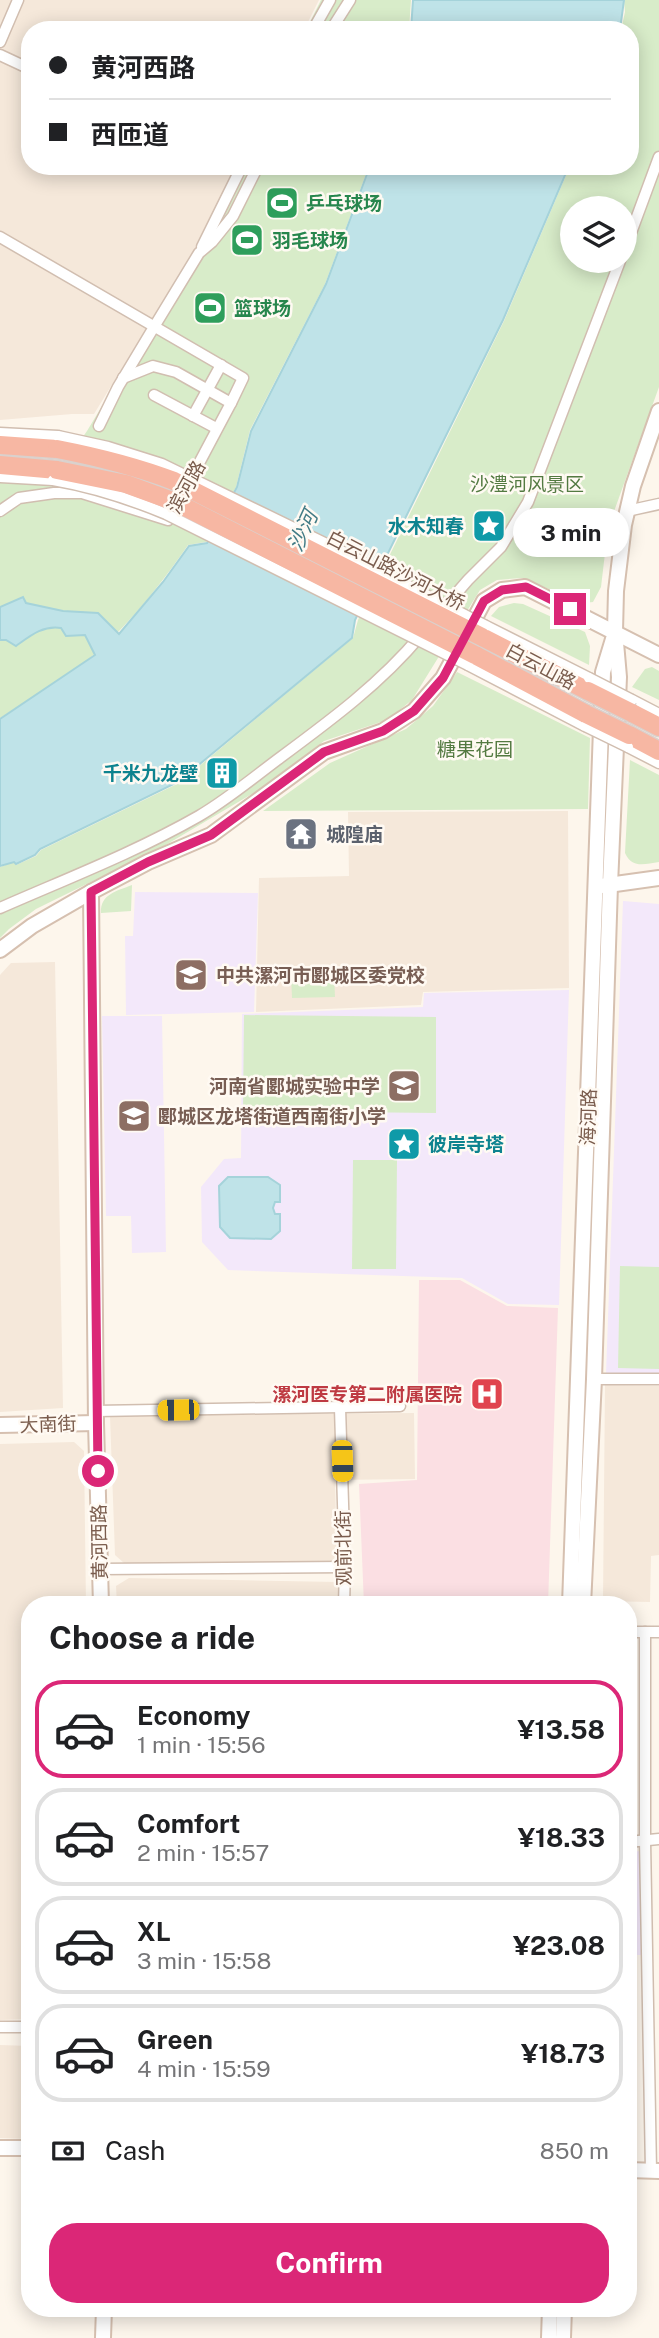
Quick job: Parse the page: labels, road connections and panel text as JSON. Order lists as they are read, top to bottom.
{
  "streets": {
    "highway": ["白云山路沙河大桥", "白云山路"],
    "street": [
      "滨河路",
      "海河路",
      "大南街",
      "黄河西路",
      "观前北街"
    ]
  },
  "crossings": [
    ["白云山路沙河大桥", "白云山路"],
    ["大南街", "黄河西路"]
  ],
  "water": ["沙河"],
  "parks": ["沙澧河风景区", "糖果花园"],
  "places": {
    "sports": ["乒乓球场", "羽毛球场", "篮球场"],
    "place": ["水木知春", "彼岸寺塔"],
    "building": ["千米九龙壁"],
    "temple": ["城隍庙"],
    "school or university": ["中共漯河市郾城区委党校", "河南省郾城实验中学", "郾城区龙塔街道西南街小学"],
    "hospital": ["漯河医专第二附属医院"]
  },
  "page": {
    "banner": ["黄河西路", "西匝道"],
    "bubble": "3 min",
    "heading": "Choose a ride",
    "list": [
      {
        "name": "Economy",
        "note": "1 min · 15:56",
        "value": "¥13.58"
      },
      {
        "name": "Comfort",
        "note": "2 min · 15:57",
        "value": "¥18.33"
      },
      {
        "name": "XL",
        "note": "3 min · 15:58",
        "value": "¥23.08"
      },
      {
        "name": "Green",
        "note": "4 min · 15:59",
        "value": "¥18.73"
      }
    ],
    "pay": ["Cash", "850 m"],
    "buttons": "Confirm"
  }
}
